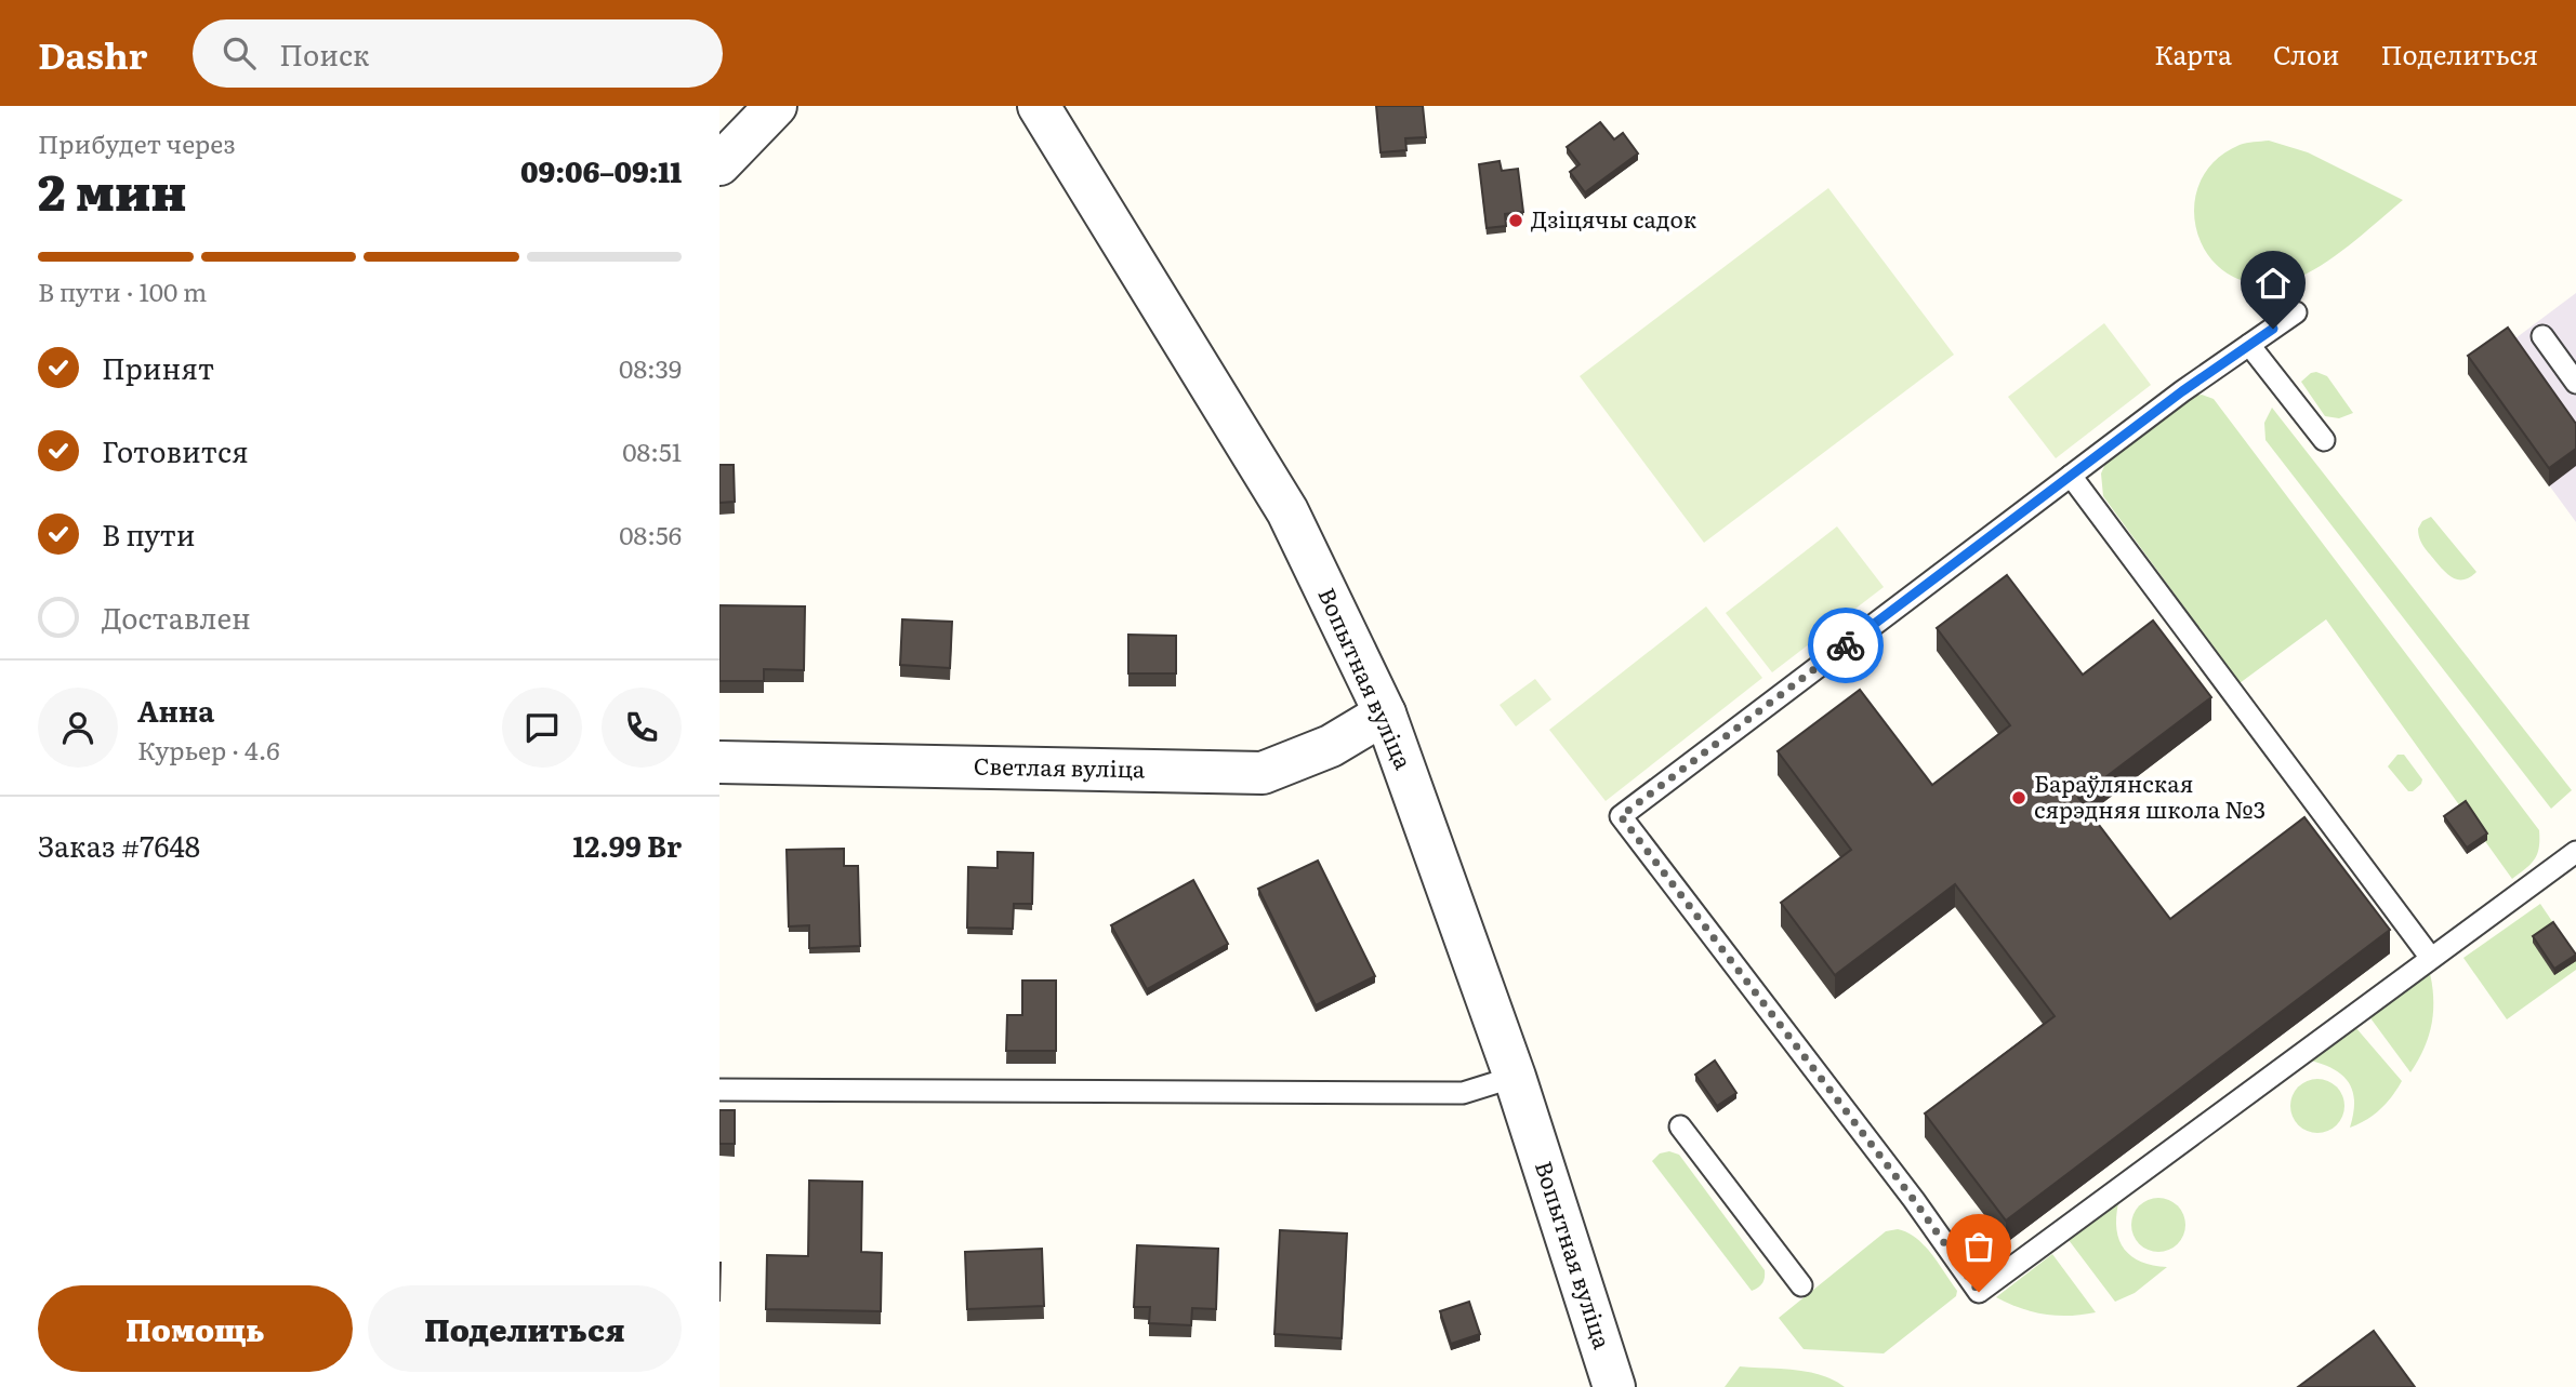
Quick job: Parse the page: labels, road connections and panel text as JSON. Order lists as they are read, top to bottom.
{
  "streets": {
    "street": ["Вопытная вуліца", "Светлая вуліца"]
  },
  "crossings": [
    ["Вопытная вуліца", "Светлая вуліца"]
  ],
  "places": ["Дзіцячы садок", "Бараўлянская сярэдняя школа №3"],
  "page": {
    "header": "Dashr",
    "search": "Поиск",
    "nav": ["Карта", "Слои", "Поделиться"],
    "heading": ["2 мин", "Прибудет через", "09:06–09:11"],
    "panel": [
      "Анна",
      "Курьер · 4.6",
      "Заказ #7648",
      "12.99 Br"
    ],
    "bar": "В пути · 100 m",
    "list": [
      ["Принят", "08:39"],
      ["Готовится", "08:51"],
      ["В пути", "08:56"],
      "Доставлен"
    ],
    "buttons": ["Помощь", "Поделиться"]
  }
}
